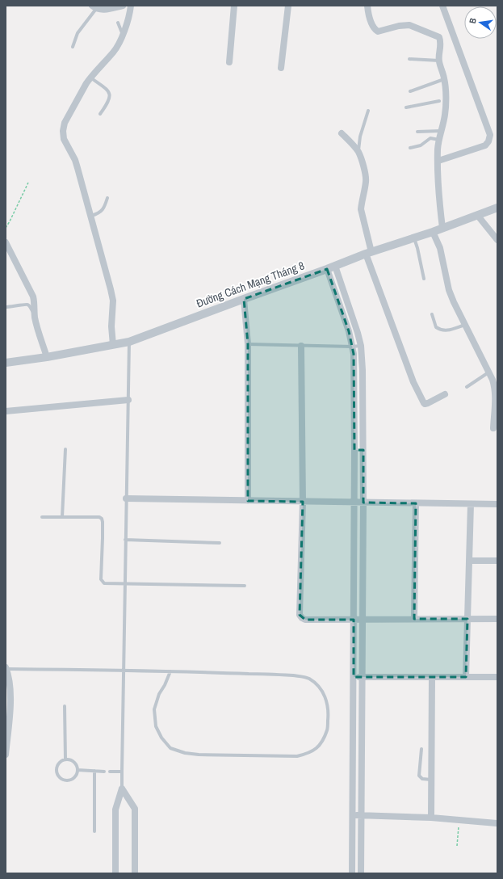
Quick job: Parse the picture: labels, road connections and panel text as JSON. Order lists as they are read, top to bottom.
{
  "streets": {
    "street": ["Đường Cách Mạng Tháng 8"]
  },
  "north": "left"
}
